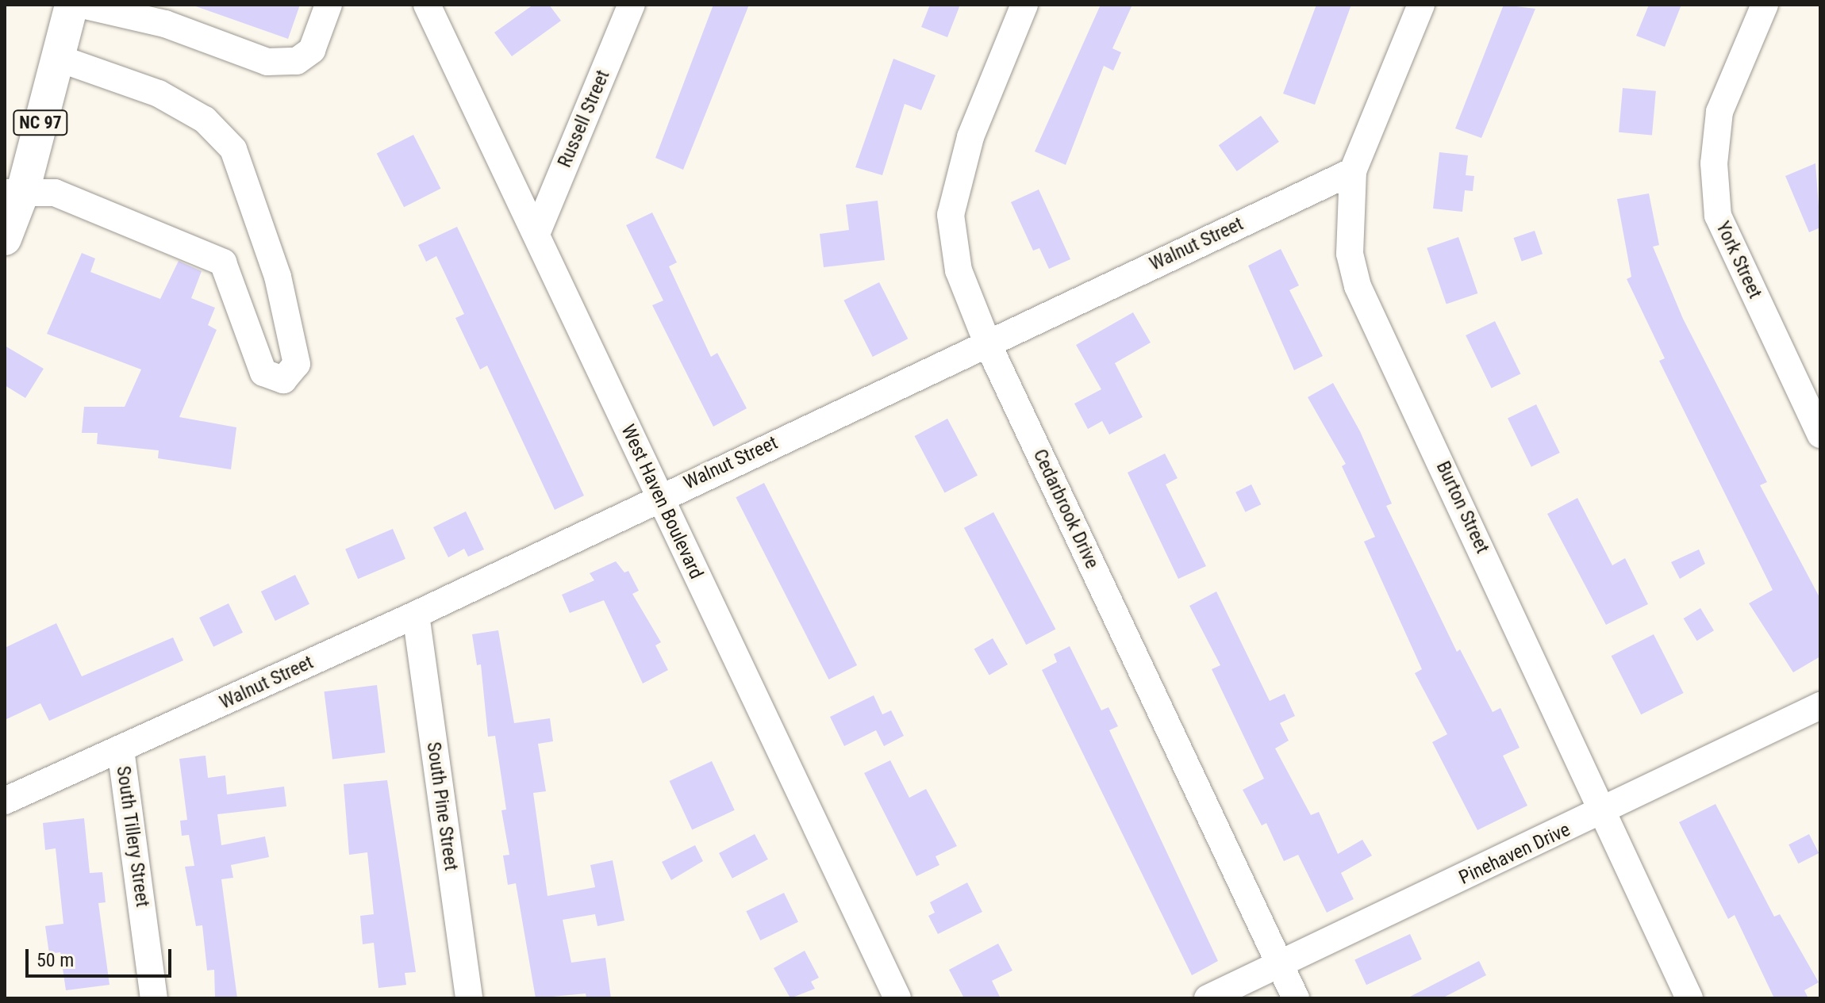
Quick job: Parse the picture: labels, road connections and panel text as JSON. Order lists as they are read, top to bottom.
{
  "streets": {
    "main road": ["NC 97"],
    "street": [
      "Russell Street",
      "Walnut Street",
      "York Street",
      "West Haven Boulevard",
      "Burton Street",
      "Cedarbrook Drive",
      "South Pine Street",
      "South Tillery Street",
      "Pinehaven Drive"
    ]
  },
  "crossings": [
    ["Russell Street", "West Haven Boulevard"],
    ["Walnut Street", "West Haven Boulevard"],
    ["Walnut Street", "Burton Street"],
    ["Walnut Street", "Cedarbrook Drive"],
    ["Walnut Street", "South Pine Street"],
    ["Walnut Street", "South Tillery Street"],
    ["Burton Street", "Pinehaven Drive"],
    ["Cedarbrook Drive", "Pinehaven Drive"]
  ],
  "scale_bar": "50 m"
}
